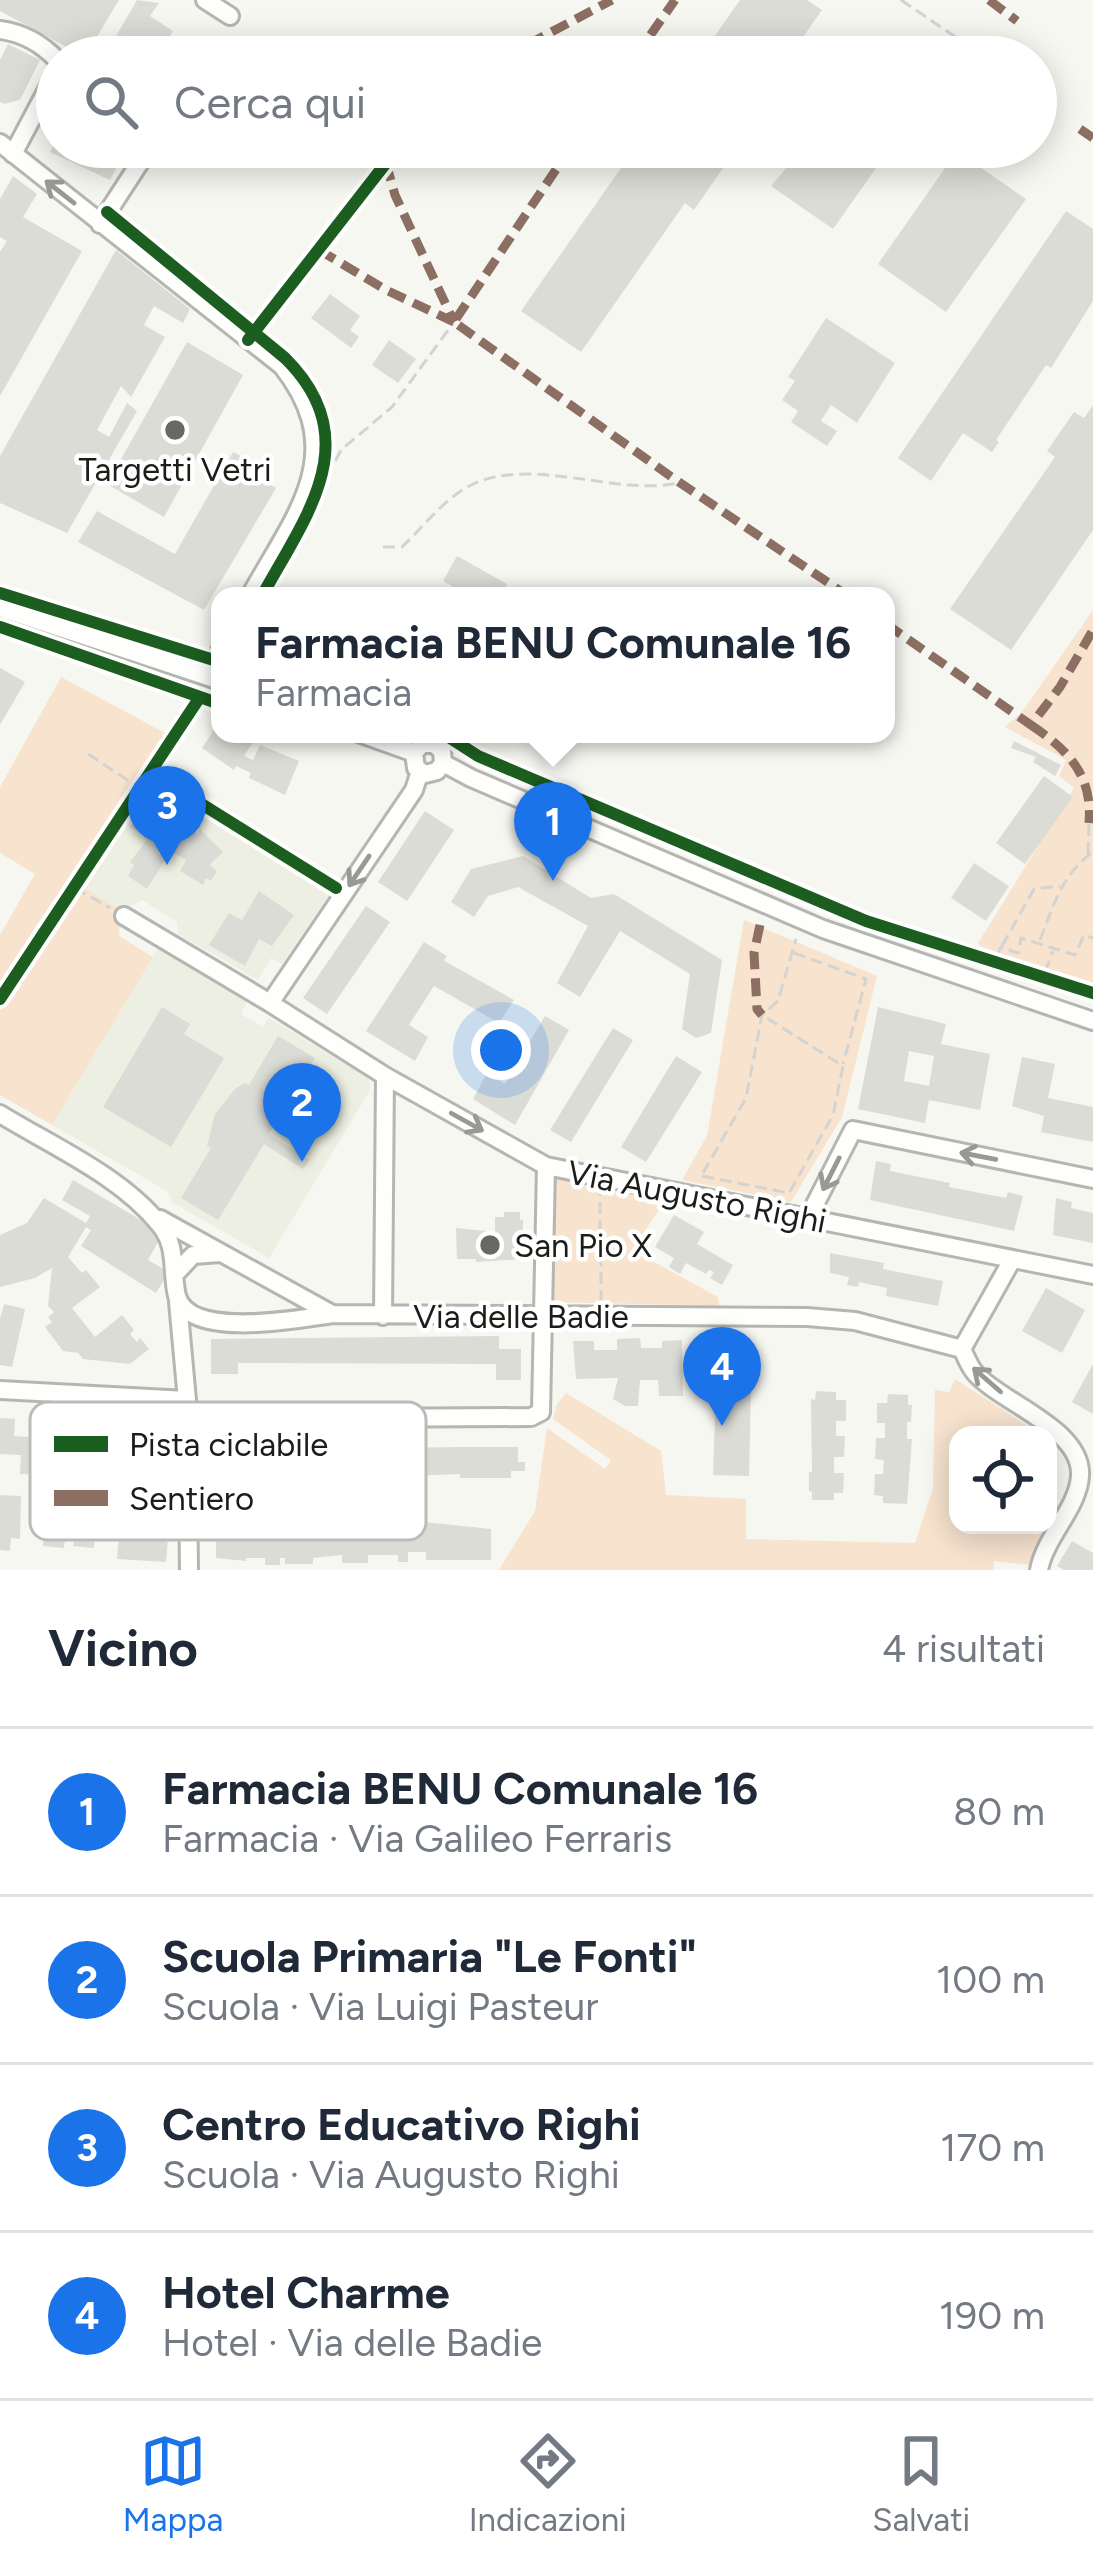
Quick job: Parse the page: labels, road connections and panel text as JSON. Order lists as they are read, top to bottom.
{
  "streets": {
    "street": ["Via Augusto Righi", "Via delle Badie"]
  },
  "places": ["Targetti Vetri", "San Pio X"],
  "legend": ["Pista ciclabile", "Sentiero"],
  "page": {
    "search": "Cerca qui",
    "popup": ["Farmacia BENU Comunale 16", "Farmacia"],
    "pins": [
      "3",
      "1",
      "2",
      "4"
    ],
    "heading": ["Vicino", "4 risultati"],
    "list": [
      {
        "mark": "1",
        "name": "Farmacia BENU Comunale 16",
        "note": "Farmacia · Via Galileo Ferraris",
        "value": "80 m"
      },
      {
        "mark": "2",
        "name": "Scuola Primaria \"Le Fonti\"",
        "note": "Scuola · Via Luigi Pasteur",
        "value": "100 m"
      },
      {
        "mark": "3",
        "name": "Centro Educativo Righi",
        "note": "Scuola · Via Augusto Righi",
        "value": "170 m"
      },
      {
        "mark": "4",
        "name": "Hotel Charme",
        "note": "Hotel · Via delle Badie",
        "value": "190 m"
      }
    ],
    "nav": ["Mappa", "Indicazioni", "Salvati"]
  }
}
